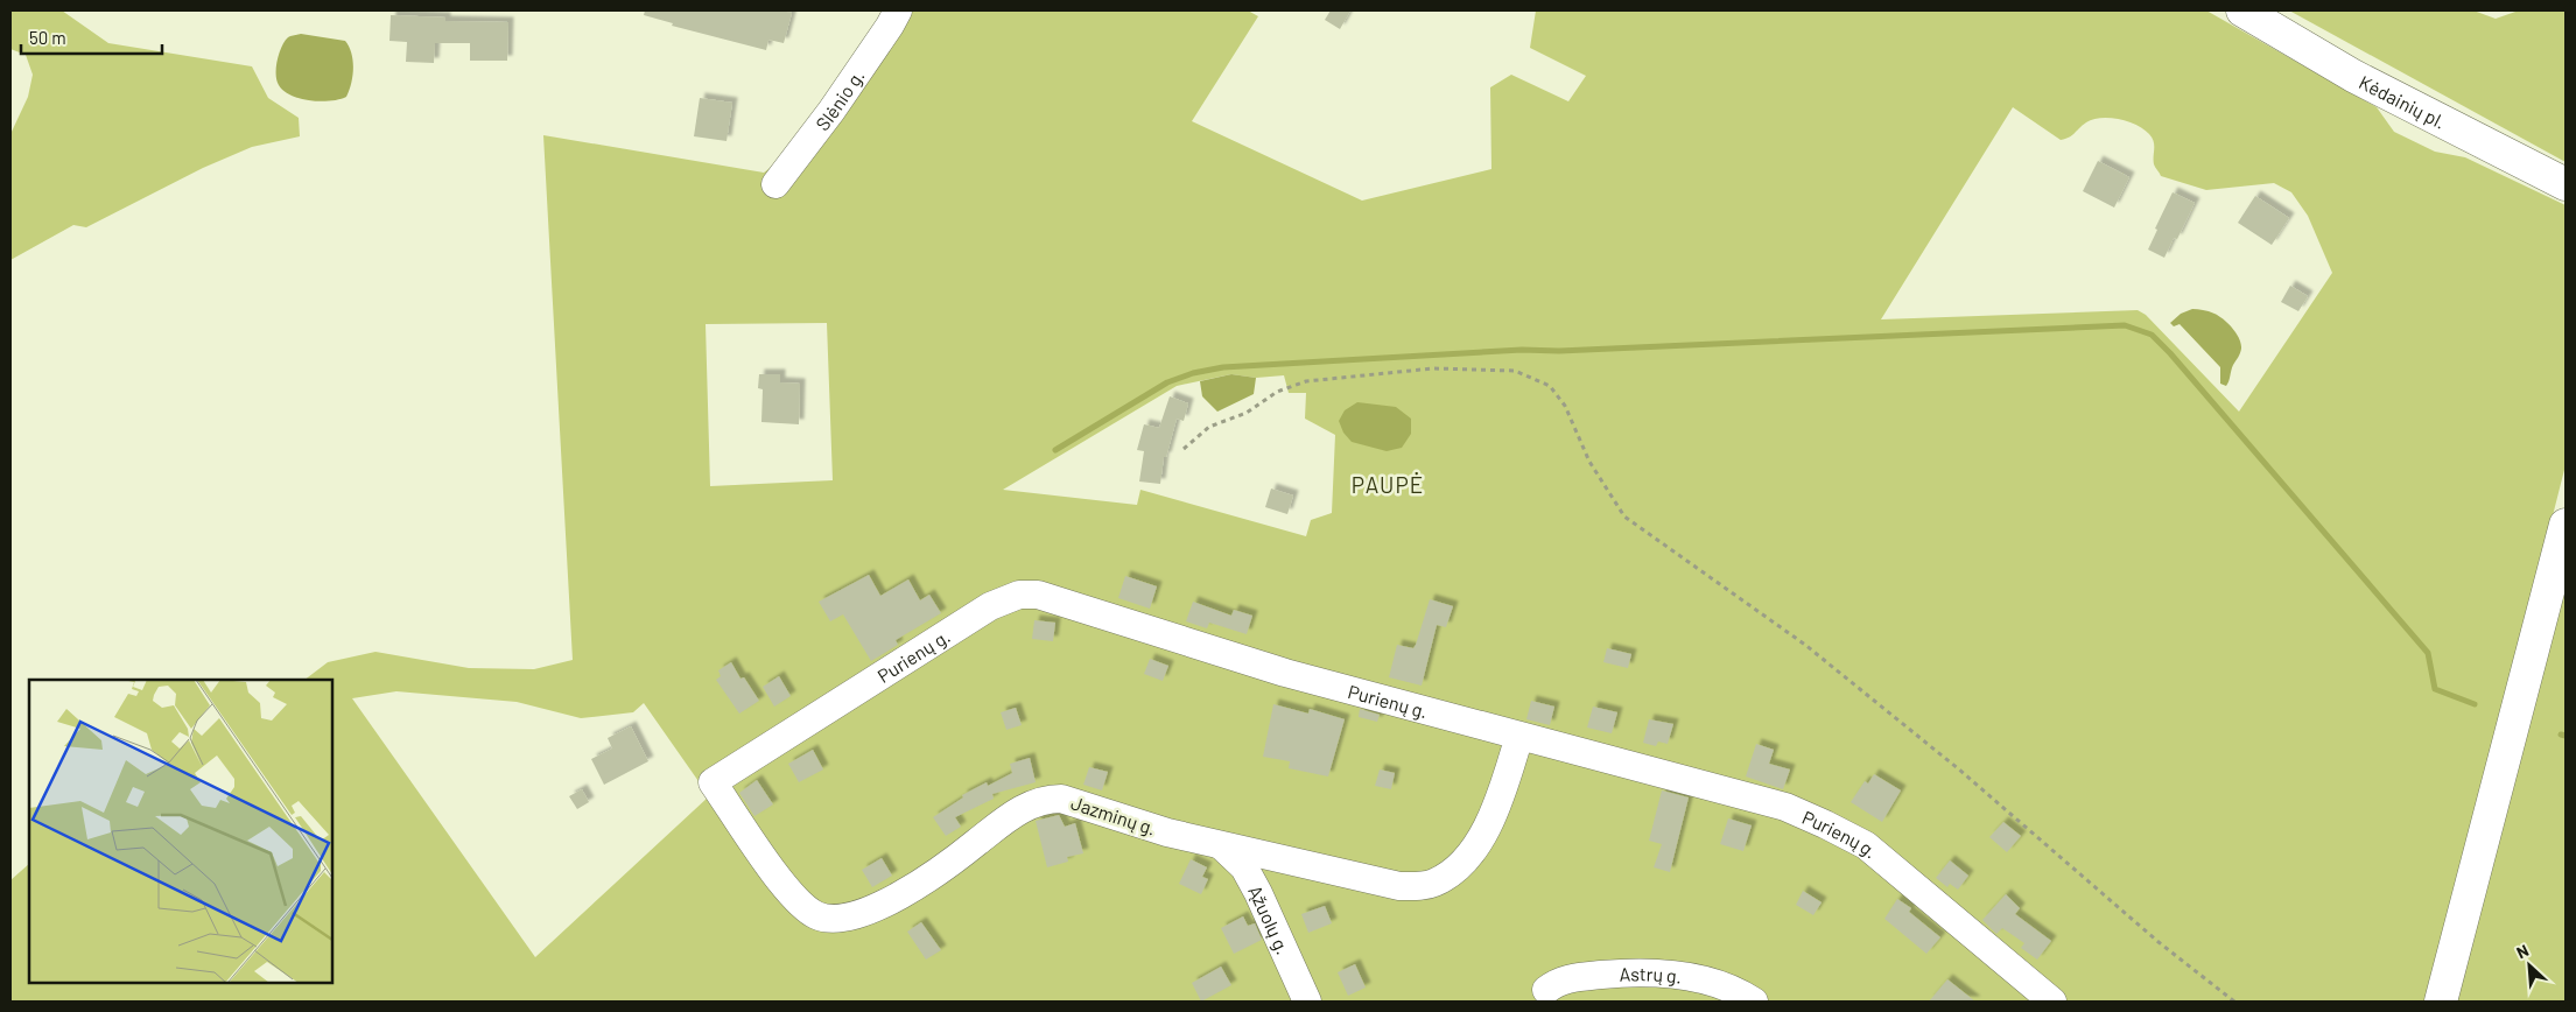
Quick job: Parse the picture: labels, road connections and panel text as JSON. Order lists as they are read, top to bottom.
{
  "streets": {
    "main road": ["Kėdainių pl."],
    "street": [
      "Slėnio g.",
      "Purienų g.",
      "Jazminų g.",
      "Ąžuolų g.",
      "Astrų g."
    ]
  },
  "crossings": [
    ["Purienų g.", "Jazminų g."],
    ["Jazminų g.", "Ąžuolų g."]
  ],
  "districts": ["PAUPĖ"],
  "scale_bar": "50 m",
  "north": "top left"
}
